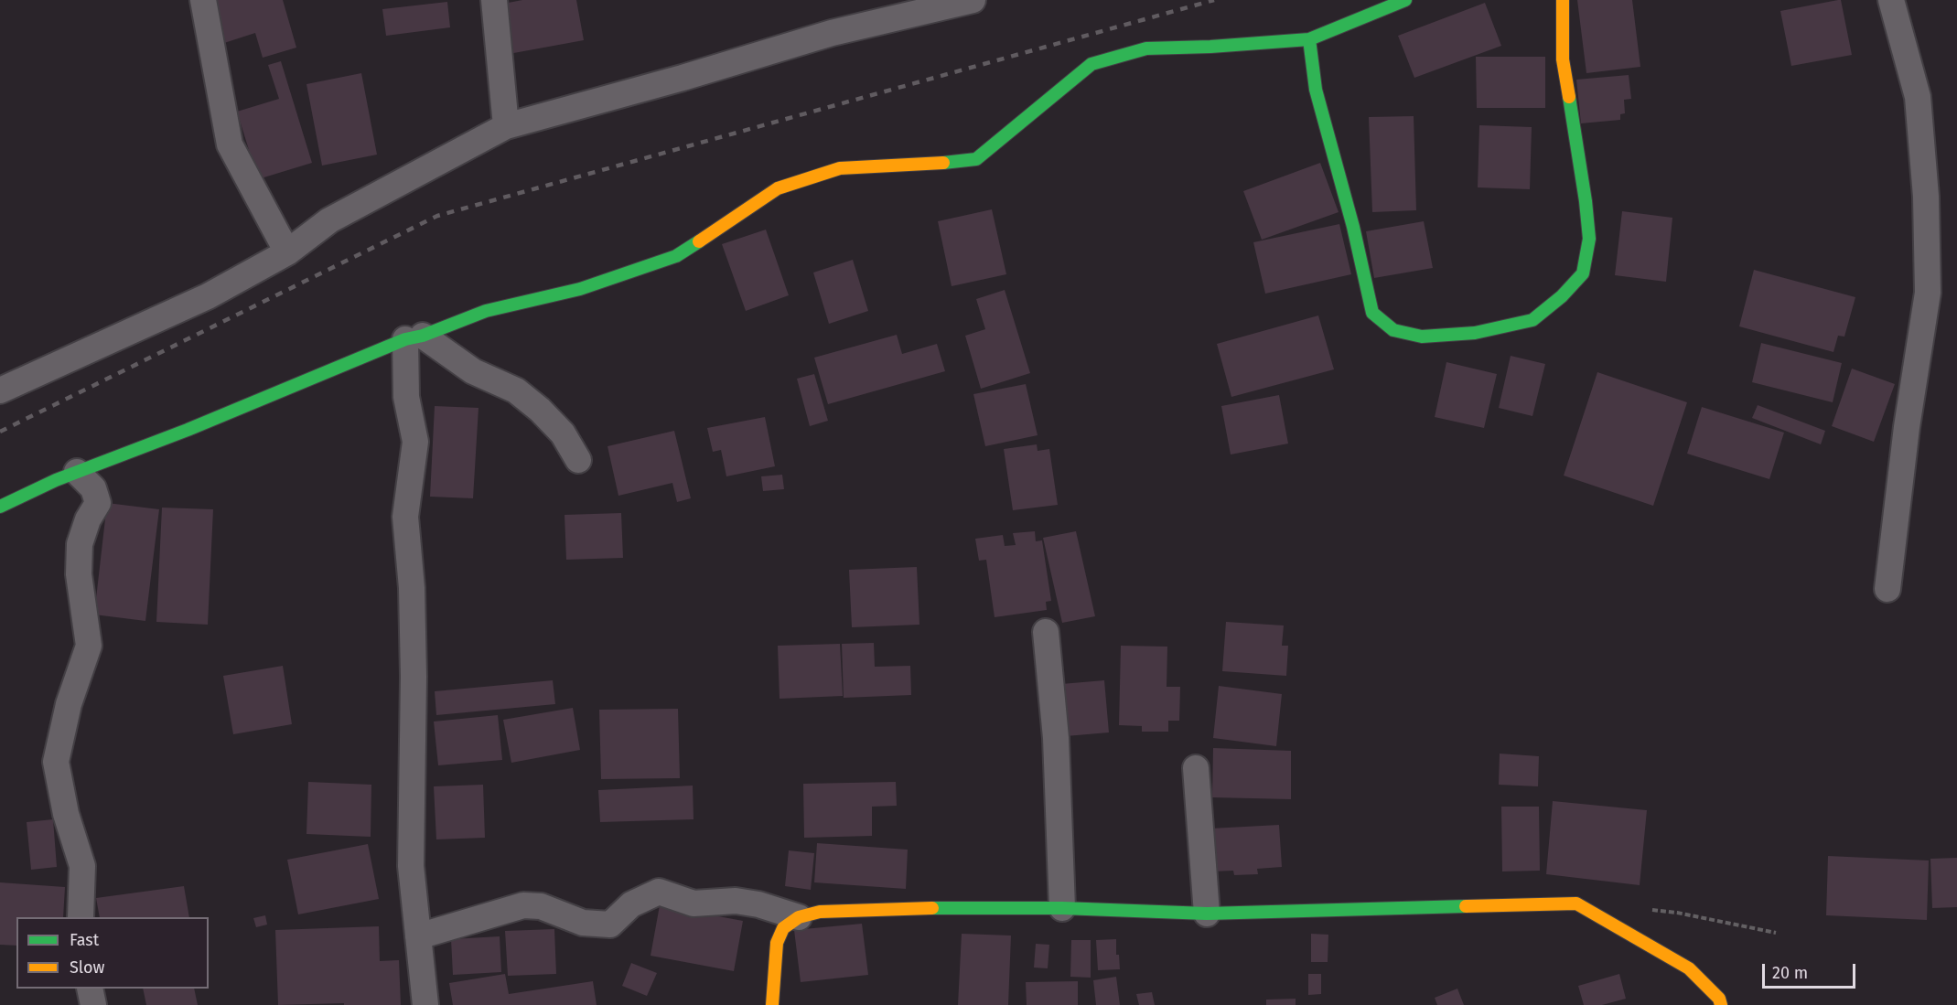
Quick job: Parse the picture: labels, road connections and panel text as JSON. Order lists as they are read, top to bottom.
{
  "legend": ["Fast", "Slow"],
  "scale_bar": "20 m"
}
